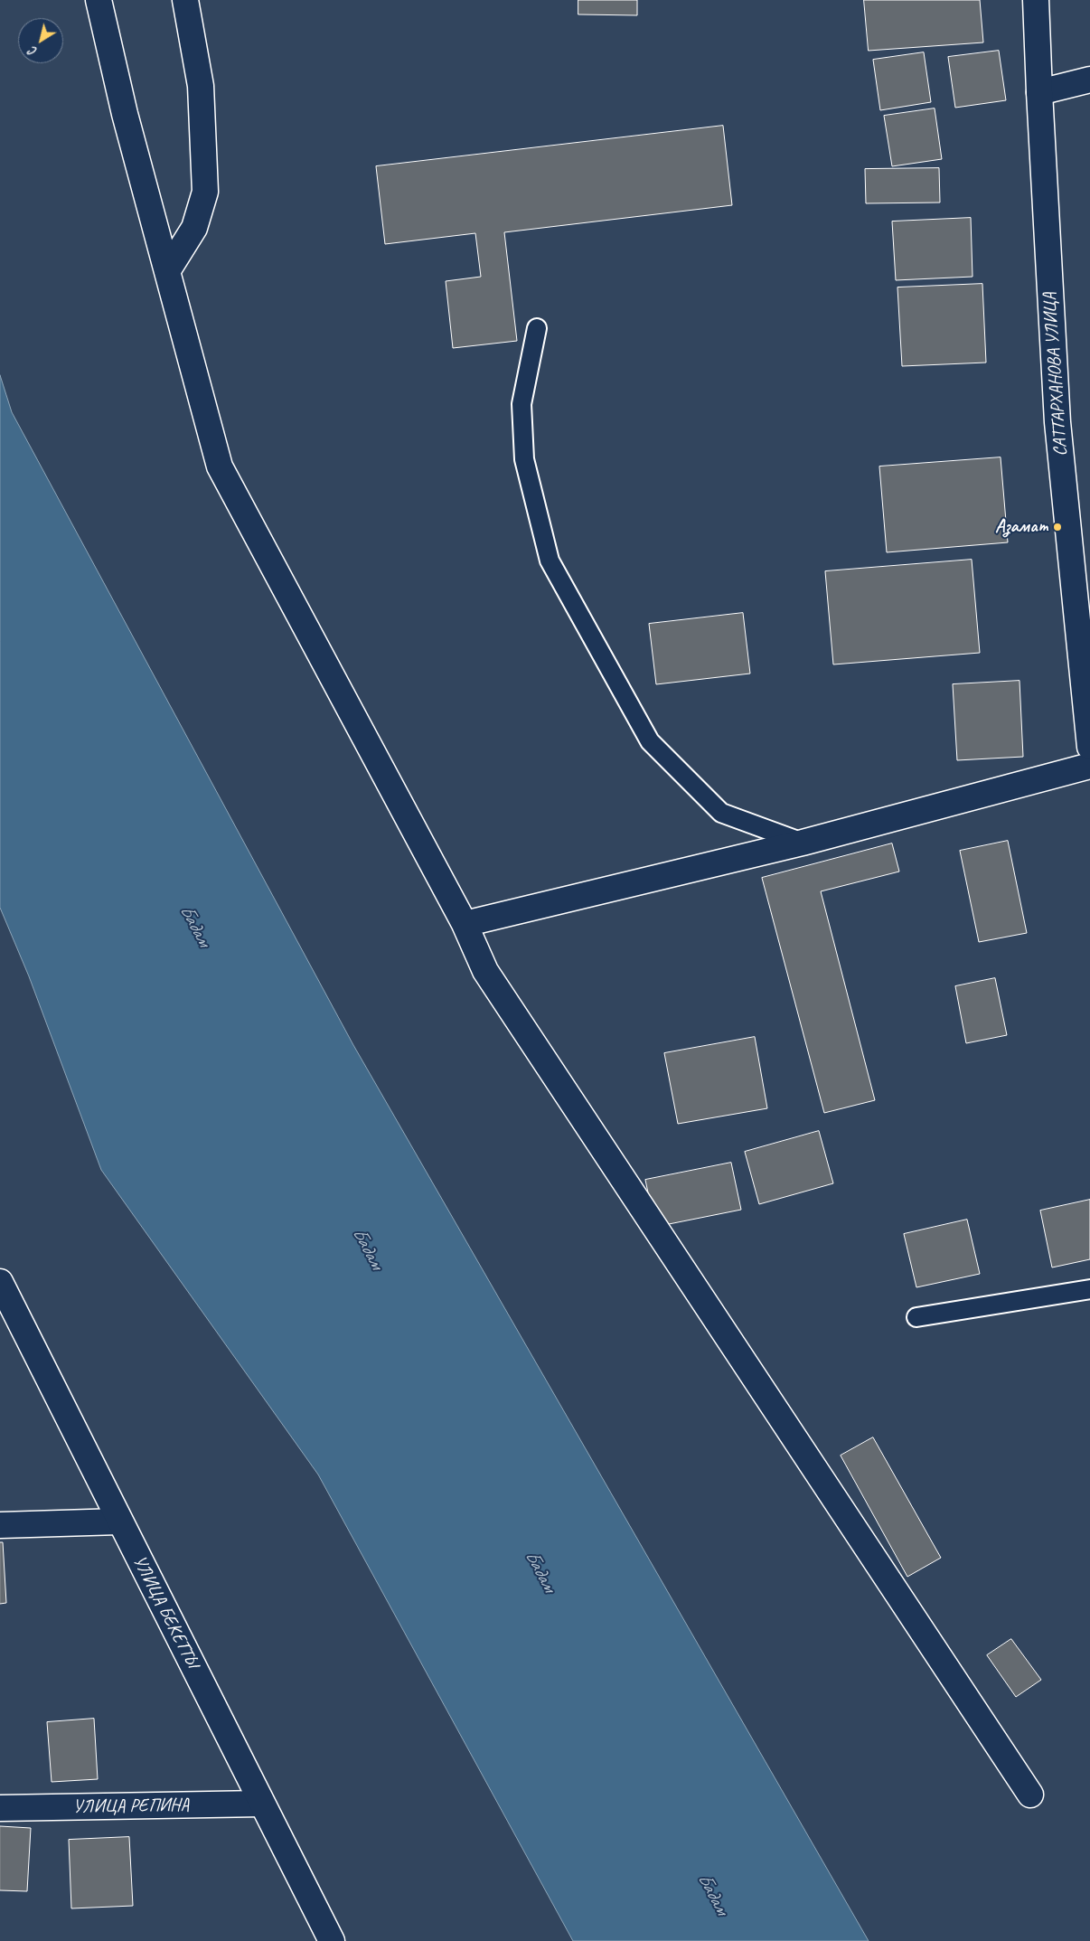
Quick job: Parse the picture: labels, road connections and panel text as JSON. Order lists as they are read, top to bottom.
{
  "streets": {
    "street": ["САТТАРХАНОВА УЛИЦА", "УЛИЦА БЕКЕТТЫ", "УЛИЦА РЕПИНА"]
  },
  "crossings": [
    ["УЛИЦА БЕКЕТТЫ", "УЛИЦА РЕПИНА"]
  ],
  "water": ["Бадам"],
  "places": ["Азамат"],
  "north": "bottom left"
}
